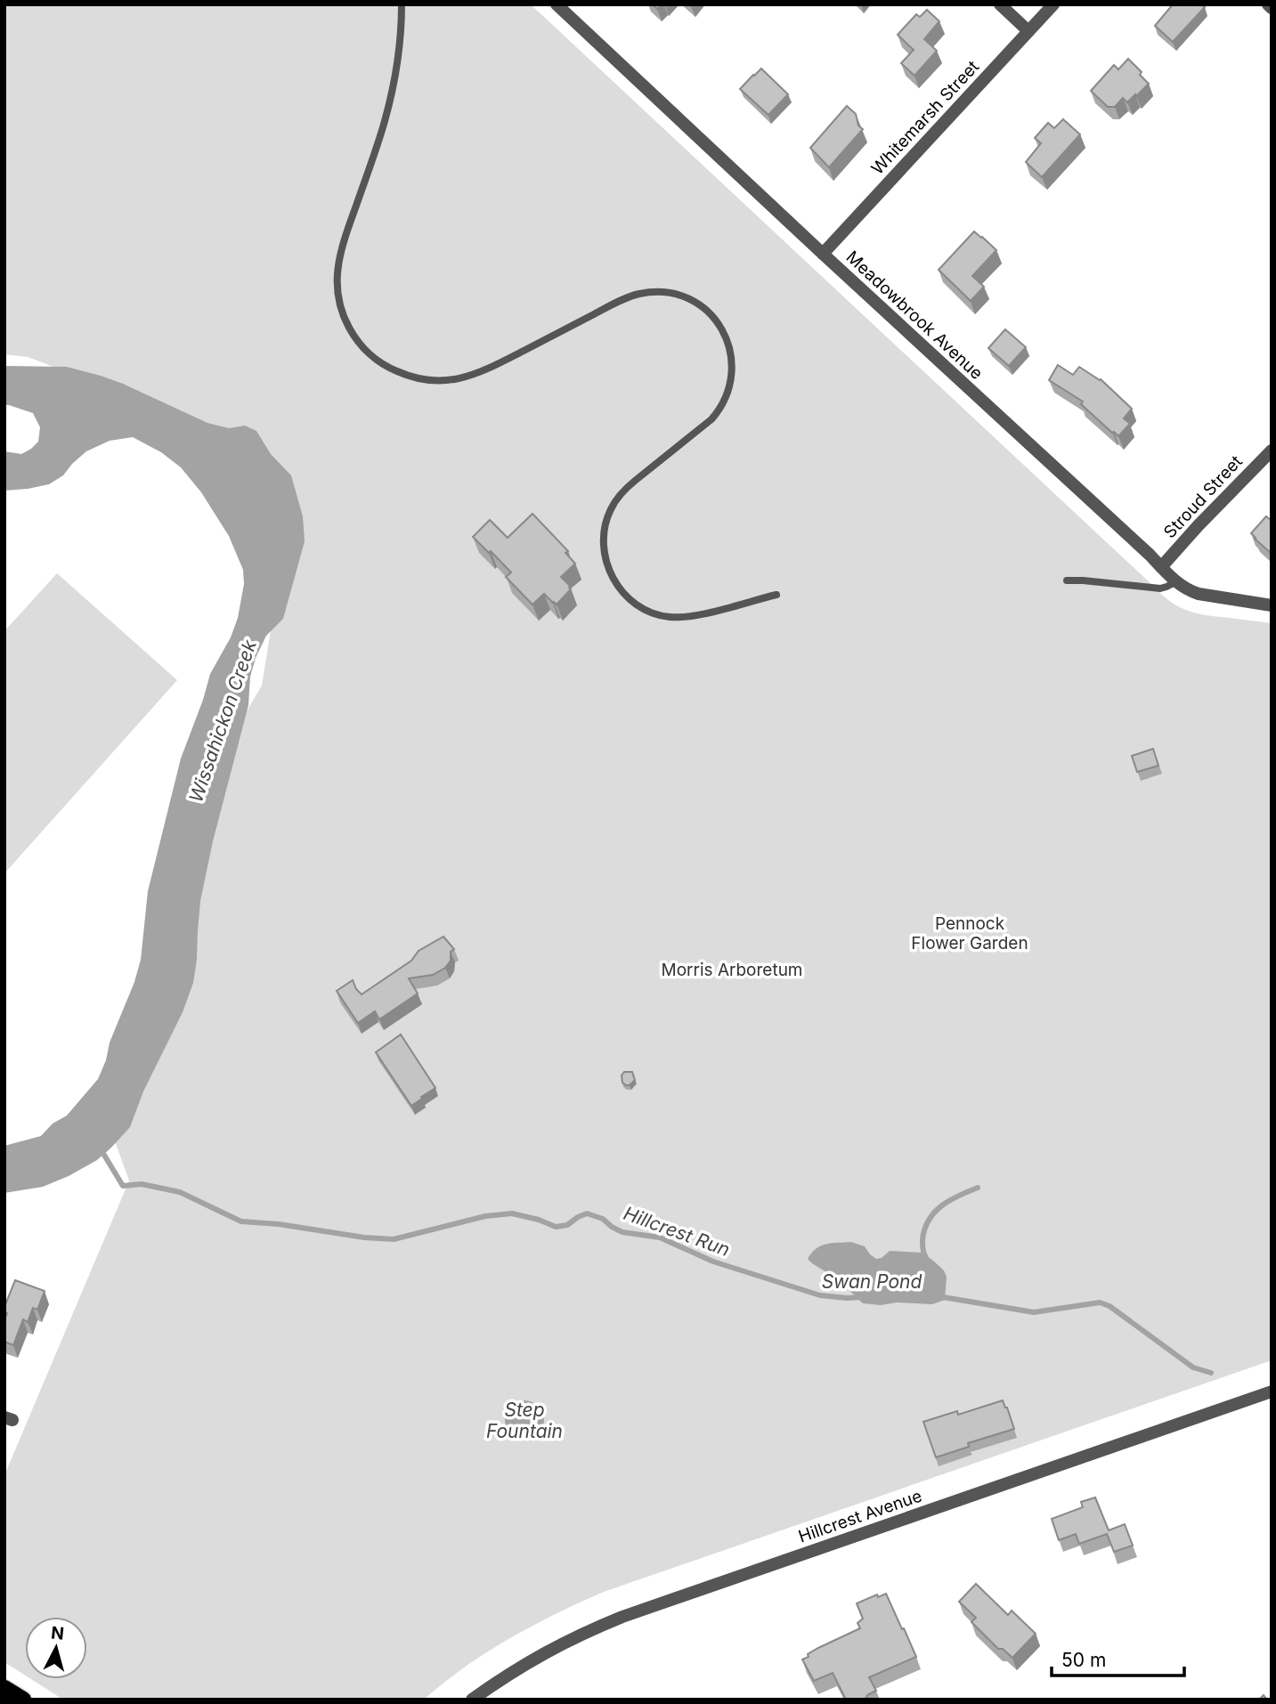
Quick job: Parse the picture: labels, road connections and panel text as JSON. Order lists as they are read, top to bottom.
{
  "streets": {
    "street": [
      "Whitemarsh Street",
      "Meadowbrook Avenue",
      "Stroud Street",
      "Hillcrest Avenue"
    ]
  },
  "crossings": [
    ["Whitemarsh Street", "Meadowbrook Avenue"],
    ["Meadowbrook Avenue", "Stroud Street"]
  ],
  "water": [
    "Wissahickon Creek",
    "Hillcrest Run",
    "Swan Pond",
    "Step Fountain"
  ],
  "parks": ["Pennock Flower Garden", "Morris Arboretum"],
  "scale_bar": "50 m",
  "north": "top"
}
